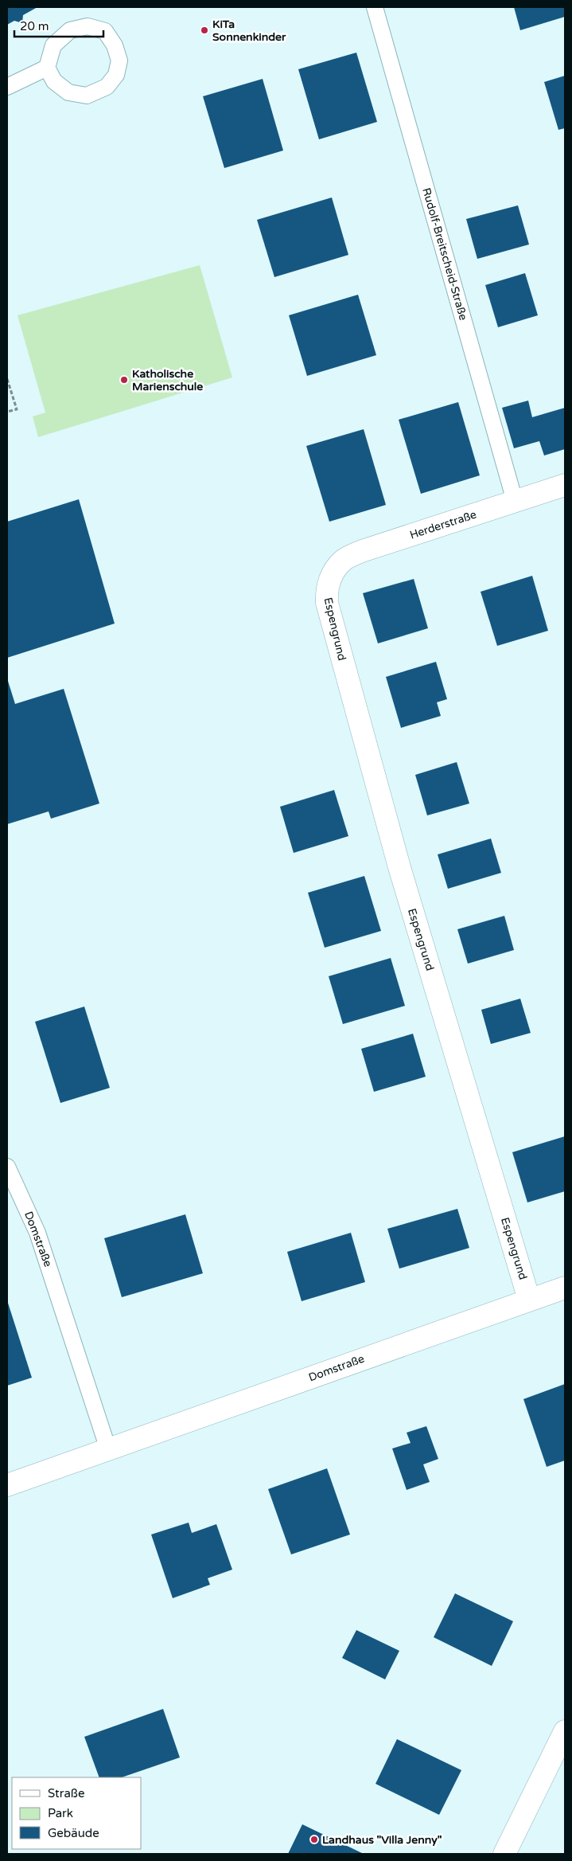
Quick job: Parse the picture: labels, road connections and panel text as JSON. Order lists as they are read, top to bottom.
{
  "streets": {
    "street": ["Herderstraße", "Espengrund", "Domstraße"],
    "lane": ["Rudolf-Breitscheid-Straße"]
  },
  "crossings": [
    ["Rudolf-Breitscheid-Straße", "Herderstraße"],
    ["Herderstraße", "Espengrund"],
    ["Espengrund", "Domstraße"]
  ],
  "places": ["KiTa Sonnenkinder", "Katholische Marienschule", "Landhaus \"Villa Jenny\""],
  "legend": ["Straße", "Park", "Gebäude"],
  "scale_bar": "20 m"
}
